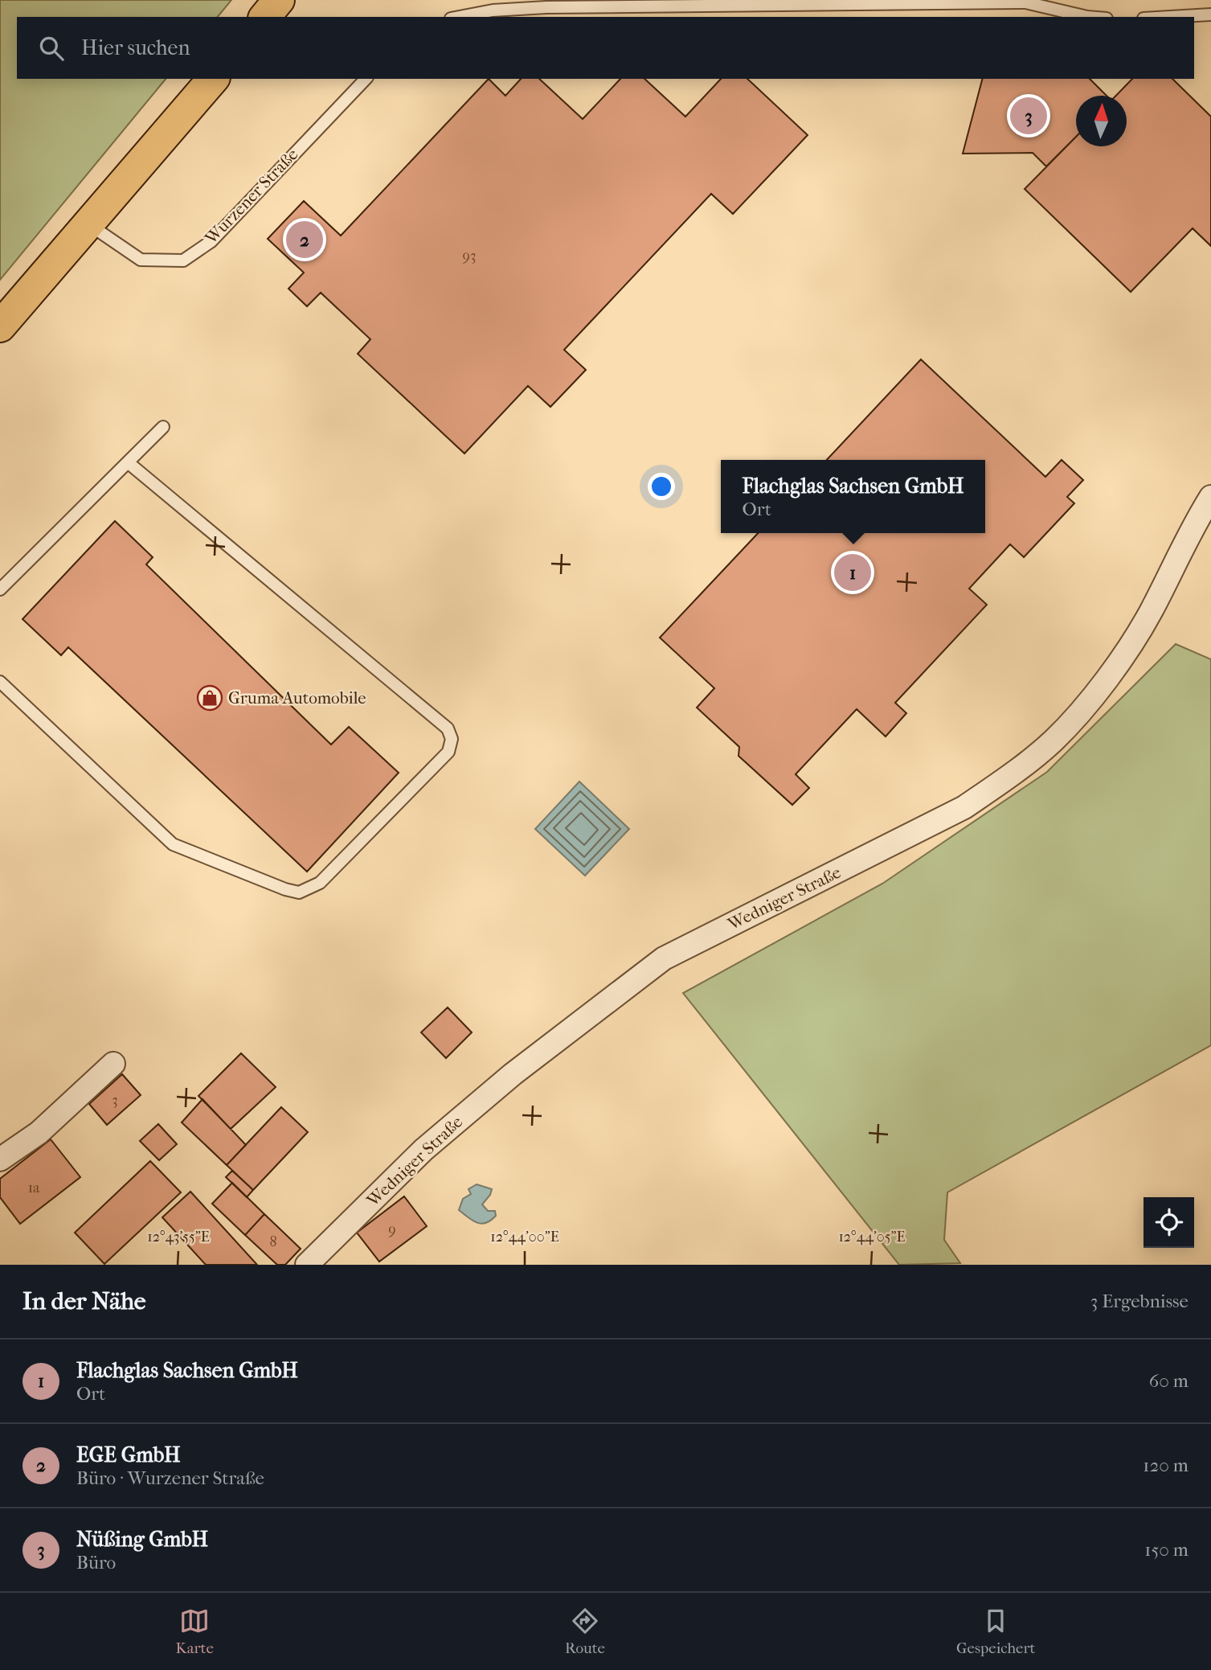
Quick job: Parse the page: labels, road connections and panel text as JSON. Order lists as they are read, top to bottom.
{
  "streets": {
    "street": ["Wedniger Straße"],
    "lane": ["Wurzener Straße"]
  },
  "places": {
    "shop": ["Gruma Automobile"]
  },
  "house_numbers": [
    "93",
    "3",
    "1a",
    "9",
    "8"
  ],
  "north": "top",
  "page": {
    "search": "Hier suchen",
    "pins": ["3", "2", "1"],
    "popup": ["Flachglas Sachsen GmbH", "Ort"],
    "heading": ["In der Nähe", "3 Ergebnisse"],
    "list": [
      {
        "mark": "1",
        "name": "Flachglas Sachsen GmbH",
        "note": "Ort",
        "value": "60 m"
      },
      {
        "mark": "2",
        "name": "EGE GmbH",
        "note": "Büro · Wurzener Straße",
        "value": "120 m"
      },
      {
        "mark": "3",
        "name": "Nüßing GmbH",
        "note": "Büro",
        "value": "150 m"
      }
    ],
    "nav": ["Karte", "Route", "Gespeichert"]
  },
  "coordinates": ["12°43'55\"E", "12°44'00\"E", "12°44'05\"E"]
}
